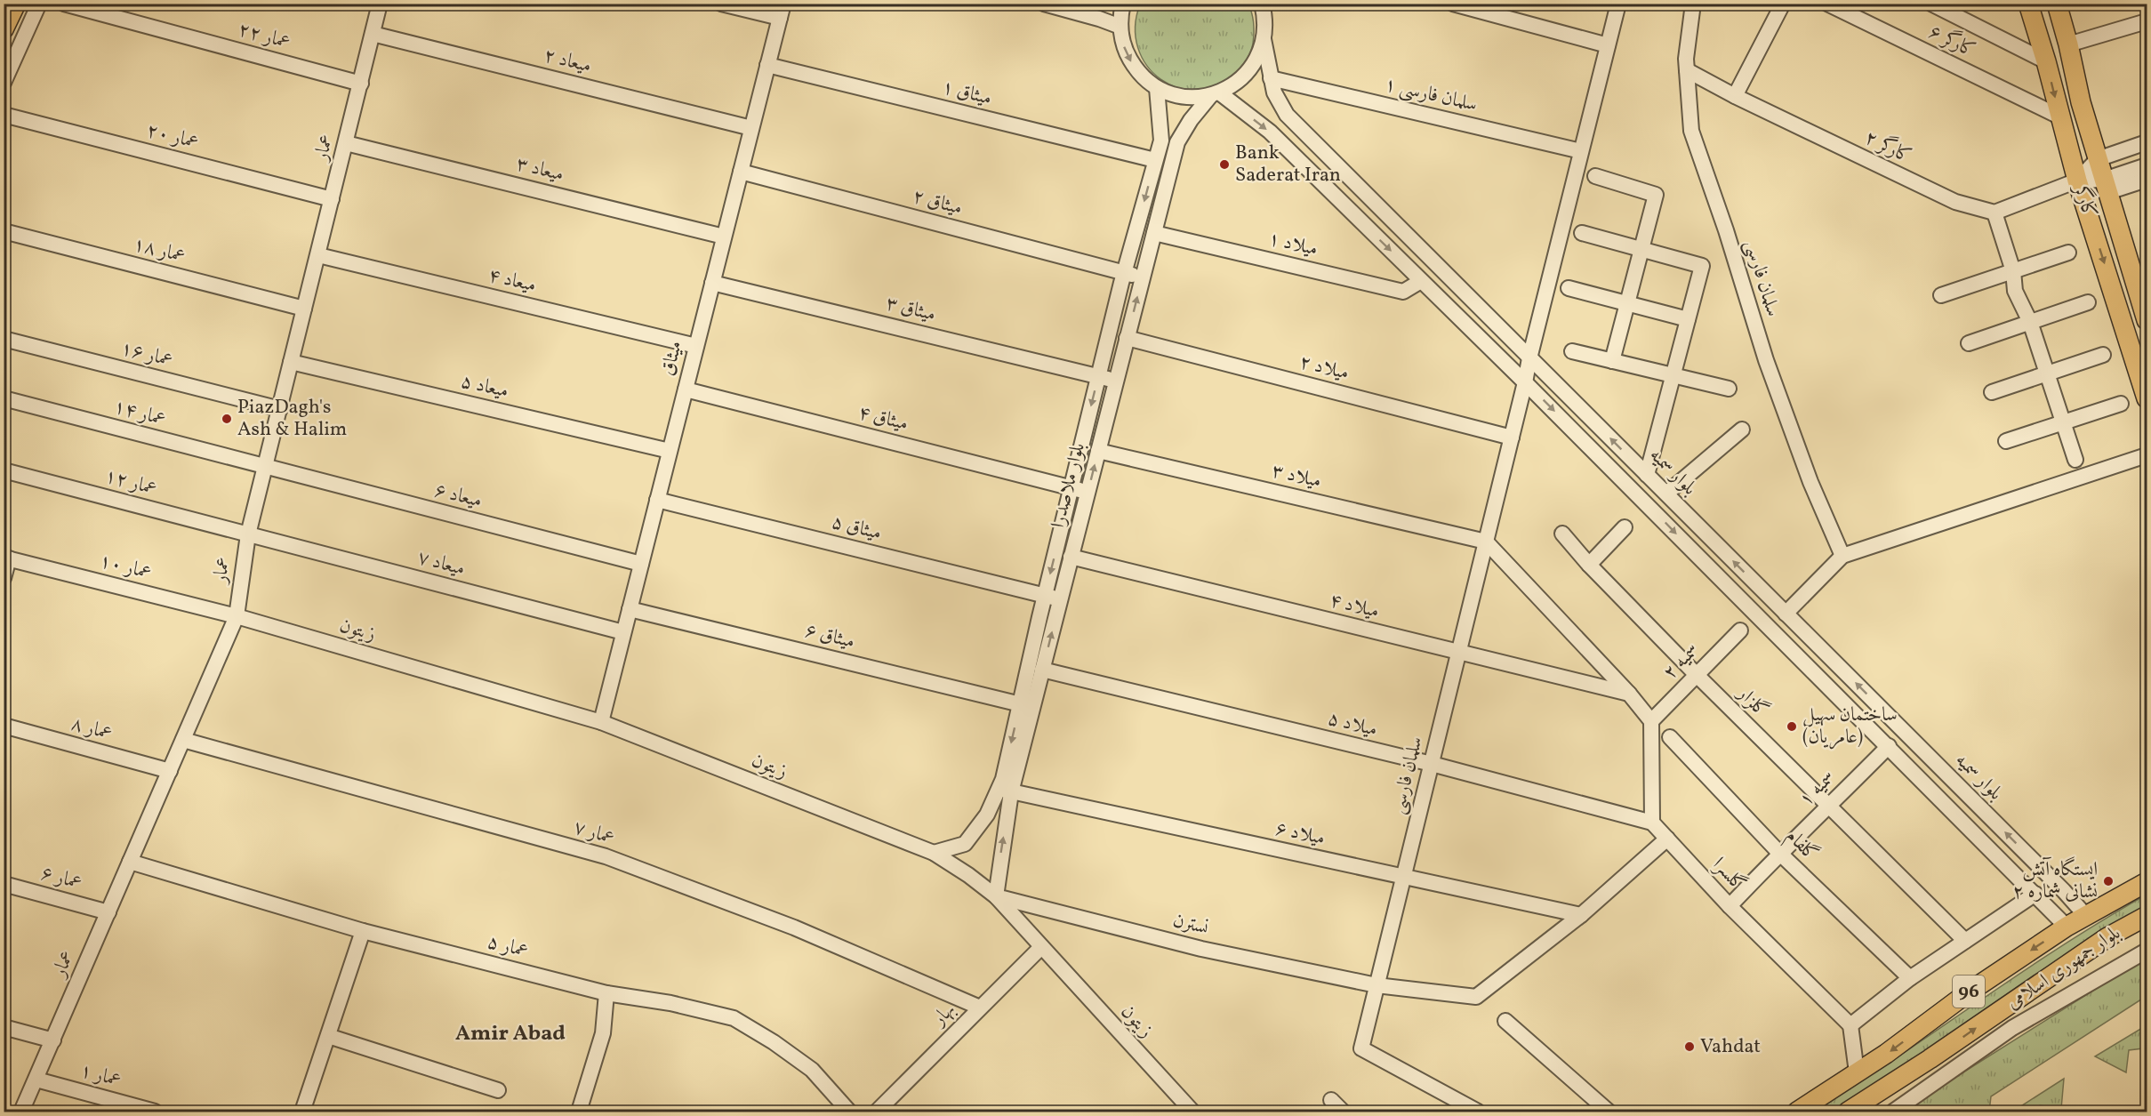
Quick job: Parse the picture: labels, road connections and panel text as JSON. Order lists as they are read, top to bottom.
{
  "streets": {
    "main road": ["کارگر", "بلوار جمهوری اسلامی", "96"],
    "street": [
      "عمار ۲۲",
      "کارگر ۶",
      "میعاد ۲",
      "میثاق ۱",
      "سلمان فارسی ۱",
      "عمار ۲۰",
      "عمار",
      "کارگر ۲",
      "میعاد ۳",
      "میثاق ۲",
      "میلاد ۱",
      "عمار ۱۸",
      "سلمان فارسی",
      "میعاد ۴",
      "میثاق ۳",
      "عمار ۱۶",
      "میثاق",
      "میلاد ۲",
      "میعاد ۵",
      "عمار ۱۴",
      "میثاق ۴",
      "بلوار سمیه",
      "میلاد ۳",
      "عمار ۱۲",
      "بلوار ملاصدرا",
      "میعاد ۶",
      "میثاق ۵",
      "میعاد ۷",
      "عمار ۱۰",
      "میلاد ۴",
      "زیتون",
      "میثاق ۶",
      "سمیه ۲",
      "گلزار",
      "میلاد ۵",
      "عمار ۸",
      "سمیه ۱",
      "عمار ۷",
      "میلاد ۶",
      "گلفام",
      "گلسرا",
      "عمار ۶",
      "نسترن",
      "عمار ۵",
      "بهار",
      "عمار ۱"
    ]
  },
  "crossings": [
    ["عمار ۲۲", "عمار"],
    ["کارگر ۶", "کارگر"],
    ["میعاد ۲", "عمار"],
    ["میعاد ۲", "میثاق"],
    ["میثاق ۱", "میثاق"],
    ["میثاق ۱", "بلوار ملاصدرا"],
    ["سلمان فارسی ۱", "بلوار سمیه"],
    ["عمار ۲۰", "عمار"],
    ["عمار", "میعاد ۳"],
    ["عمار", "عمار ۱۸"],
    ["عمار", "میعاد ۴"],
    ["عمار", "عمار ۱۶"],
    ["عمار", "میعاد ۵"],
    ["عمار", "عمار ۱۴"],
    ["عمار", "عمار ۱۲"],
    ["عمار", "میعاد ۶"],
    ["عمار", "میعاد ۷"],
    ["عمار", "عمار ۱۰"],
    ["عمار", "زیتون"],
    ["عمار", "عمار ۸"],
    ["عمار", "عمار ۷"],
    ["عمار", "عمار ۶"],
    ["عمار", "عمار ۵"],
    ["عمار", "عمار ۱"],
    ["کارگر ۲", "سلمان فارسی"],
    ["میعاد ۳", "میثاق"],
    ["میثاق ۲", "میثاق"],
    ["میثاق ۲", "بلوار ملاصدرا"],
    ["میلاد ۱", "بلوار سمیه"],
    ["میلاد ۱", "بلوار ملاصدرا"],
    ["سلمان فارسی", "میلاد ۲"],
    ["سلمان فارسی", "بلوار سمیه"],
    ["سلمان فارسی", "میلاد ۳"],
    ["سلمان فارسی", "میلاد ۴"],
    ["سلمان فارسی", "میلاد ۵"],
    ["سلمان فارسی", "میلاد ۶"],
    ["سلمان فارسی", "نسترن"],
    ["میعاد ۴", "میثاق"],
    ["میثاق ۳", "میثاق"],
    ["میثاق ۳", "بلوار ملاصدرا"],
    ["میثاق", "میعاد ۵"],
    ["میثاق", "میثاق ۴"],
    ["میثاق", "میعاد ۶"],
    ["میثاق", "میثاق ۵"],
    ["میثاق", "میعاد ۷"],
    ["میثاق", "زیتون"],
    ["میثاق", "میثاق ۶"],
    ["میلاد ۲", "بلوار ملاصدرا"],
    ["عمار ۱۴", "میعاد ۶"],
    ["میثاق ۴", "بلوار ملاصدرا"],
    ["بلوار سمیه", "بلوار ملاصدرا"],
    ["بلوار سمیه", "سمیه ۱"],
    ["بلوار سمیه", "بلوار جمهوری اسلامی"],
    ["میلاد ۳", "بلوار ملاصدرا"],
    ["عمار ۱۲", "میعاد ۷"],
    ["بلوار ملاصدرا", "میثاق ۵"],
    ["بلوار ملاصدرا", "میلاد ۴"],
    ["بلوار ملاصدرا", "زیتون"],
    ["بلوار ملاصدرا", "میثاق ۶"],
    ["بلوار ملاصدرا", "میلاد ۵"],
    ["بلوار ملاصدرا", "میلاد ۶"],
    ["بلوار ملاصدرا", "نسترن"],
    ["عمار ۱۰", "زیتون"],
    ["زیتون", "نسترن"],
    ["زیتون", "بهار"],
    ["سمیه ۲", "گلزار"],
    ["گلزار", "سمیه ۱"],
    ["میلاد ۵", "گلسرا"],
    ["سمیه ۱", "گلفام"],
    ["سمیه ۱", "گلسرا"],
    ["عمار ۷", "بهار"],
    ["میلاد ۶", "نسترن"],
    ["گلسرا", "نسترن"]
  ],
  "districts": ["Amir Abad"],
  "places": [
    "Bank Saderat Iran",
    "PiazDagh's Ash & Halim",
    "ساختمان سهیل (عامریان)",
    "ایستگاه آتش نشانی شماره ۲",
    "Vahdat"
  ]
}
